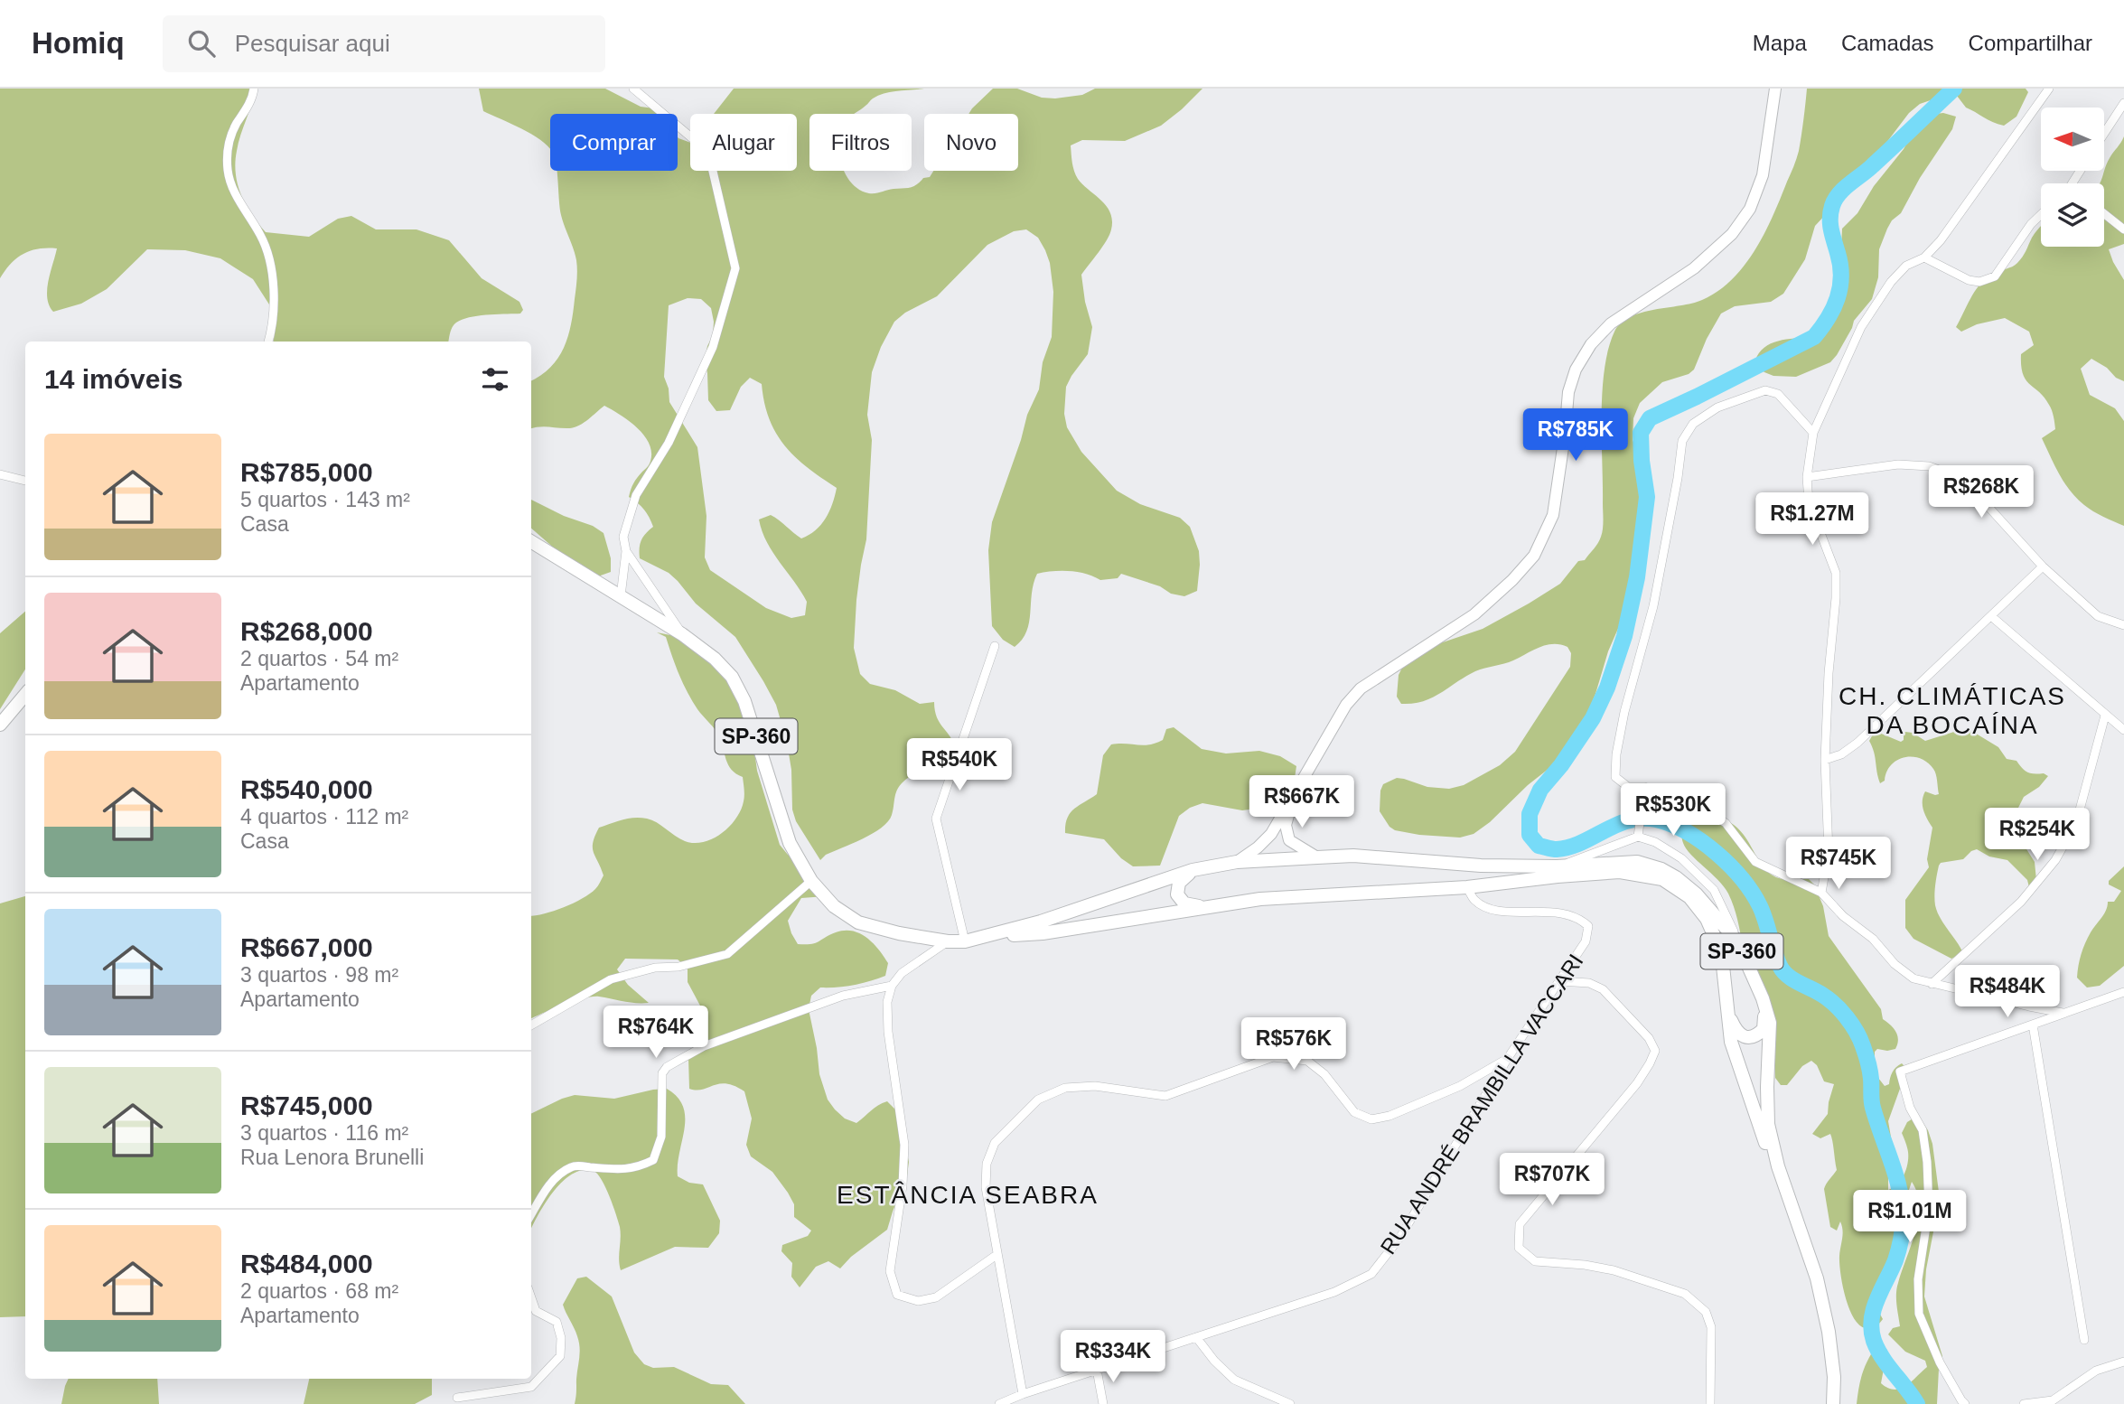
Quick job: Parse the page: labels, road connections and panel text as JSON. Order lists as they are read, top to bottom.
{
  "streets": {
    "main road": ["SP-360"],
    "street": ["RUA ANDRÉ BRAMBILLA VACCARI"]
  },
  "crossings": [
    ["SP-360", "RUA ANDRÉ BRAMBILLA VACCARI"]
  ],
  "districts": ["CH. CLIMÁTICAS DA BOCAÍNA", "ESTÂNCIA SEABRA"],
  "north": "left",
  "page": {
    "header": "Homiq",
    "search": "Pesquisar aqui",
    "nav": ["Mapa", "Camadas", "Compartilhar"],
    "chip": [
      "Comprar",
      "Alugar",
      "Filtros",
      "Novo"
    ],
    "heading": "14 imóveis",
    "price": [
      "R$785K",
      "R$268K",
      "R$1.27M",
      "R$540K",
      "R$667K",
      "R$530K",
      "R$254K",
      "R$745K",
      "R$484K",
      "R$764K",
      "R$576K",
      "R$707K",
      "R$1.01M",
      "R$334K"
    ],
    "list": [
      {
        "name": "R$785,000",
        "note": "5 quartos · 143 m² · Casa"
      },
      {
        "name": "R$268,000",
        "note": "2 quartos · 54 m² · Apartamento"
      },
      {
        "name": "R$540,000",
        "note": "4 quartos · 112 m² · Casa"
      },
      {
        "name": "R$667,000",
        "note": "3 quartos · 98 m² · Apartamento"
      },
      {
        "name": "R$745,000",
        "note": "3 quartos · 116 m² · Rua Lenora Brunelli"
      },
      {
        "name": "R$484,000",
        "note": "2 quartos · 68 m² · Apartamento"
      }
    ]
  }
}
